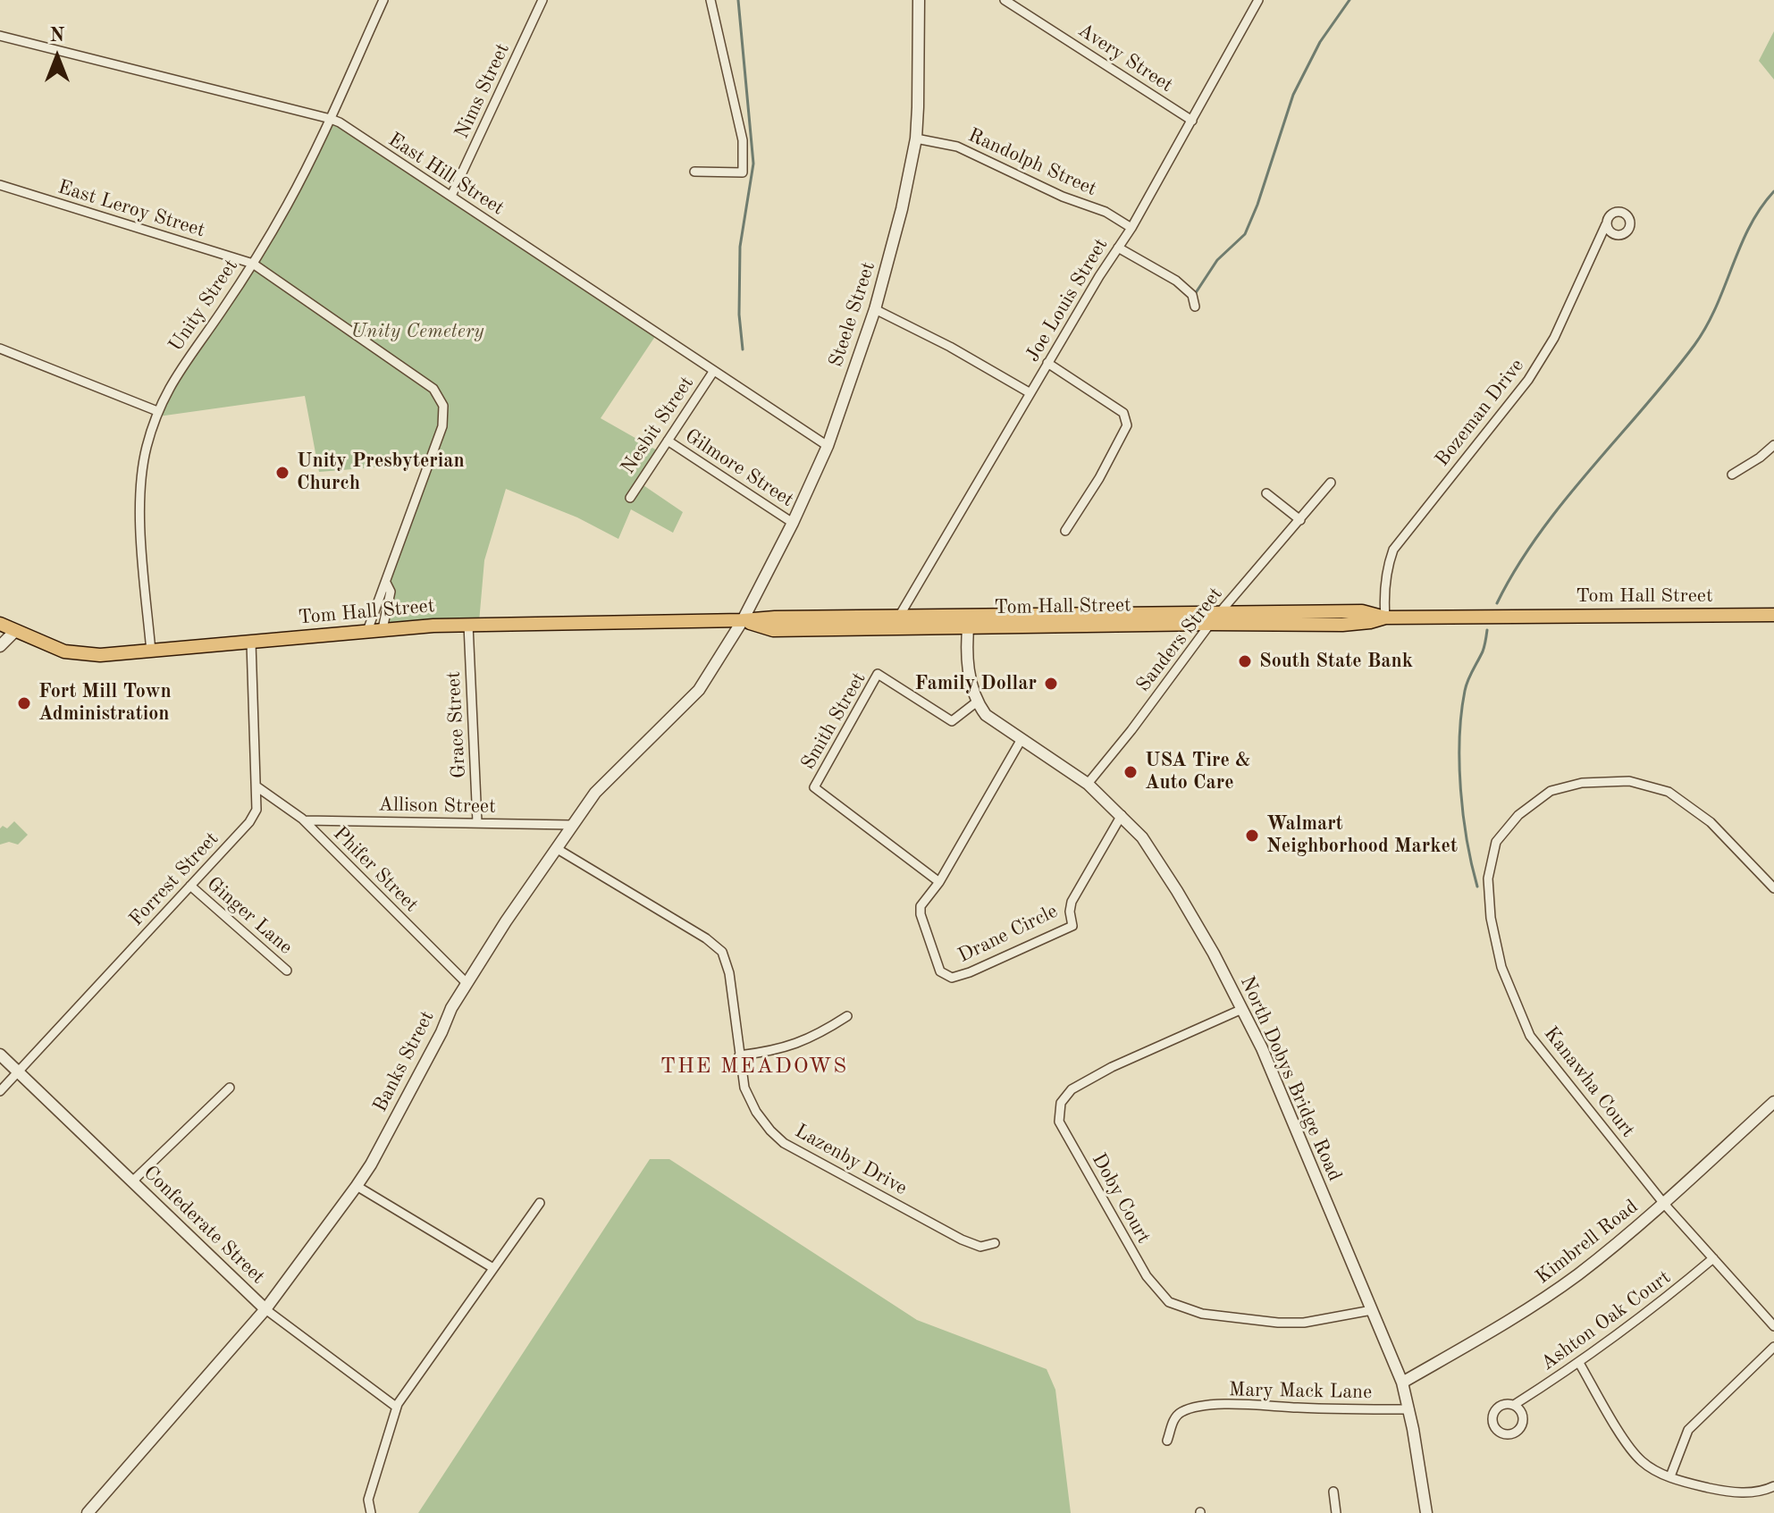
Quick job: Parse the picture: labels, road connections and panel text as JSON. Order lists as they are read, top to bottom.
{
  "streets": {
    "main road": ["Tom Hall Street"],
    "street": [
      "Avery Street",
      "Nims Street",
      "Randolph Street",
      "East Hill Street",
      "East Leroy Street",
      "Joe Louis Street",
      "Unity Street",
      "Steele Street",
      "Bozeman Drive",
      "Nesbit Street",
      "Gilmore Street",
      "Sanders Street",
      "Smith Street",
      "Grace Street",
      "Allison Street",
      "Phifer Street",
      "Forrest Street",
      "Ginger Lane",
      "Drane Circle",
      "Banks Street",
      "North Dobys Bridge Road",
      "Kanawha Court",
      "Lazenby Drive",
      "Doby Court",
      "Confederate Street",
      "Kimbrell Road",
      "Ashton Oak Court",
      "Mary Mack Lane"
    ]
  },
  "crossings": [
    ["Avery Street", "Joe Louis Street"],
    ["Nims Street", "East Hill Street"],
    ["Randolph Street", "Joe Louis Street"],
    ["Randolph Street", "Steele Street"],
    ["East Hill Street", "Unity Street"],
    ["East Hill Street", "Steele Street"],
    ["East Hill Street", "Nesbit Street"],
    ["East Leroy Street", "Unity Street"],
    ["East Leroy Street", "Tom Hall Street"],
    ["Joe Louis Street", "Tom Hall Street"],
    ["Unity Street", "Tom Hall Street"],
    ["Steele Street", "Gilmore Street"],
    ["Steele Street", "Tom Hall Street"],
    ["Steele Street", "Banks Street"],
    ["Bozeman Drive", "Tom Hall Street"],
    ["Nesbit Street", "Gilmore Street"],
    ["Tom Hall Street", "Sanders Street"],
    ["Tom Hall Street", "Grace Street"],
    ["Tom Hall Street", "Forrest Street"],
    ["Tom Hall Street", "Banks Street"],
    ["Sanders Street", "North Dobys Bridge Road"],
    ["Smith Street", "Drane Circle"],
    ["Smith Street", "North Dobys Bridge Road"],
    ["Grace Street", "Allison Street"],
    ["Allison Street", "Phifer Street"],
    ["Allison Street", "Banks Street"],
    ["Phifer Street", "Forrest Street"],
    ["Phifer Street", "Banks Street"],
    ["Forrest Street", "Ginger Lane"],
    ["Forrest Street", "Confederate Street"],
    ["Drane Circle", "North Dobys Bridge Road"],
    ["Banks Street", "Lazenby Drive"],
    ["Banks Street", "Confederate Street"],
    ["North Dobys Bridge Road", "Doby Court"],
    ["North Dobys Bridge Road", "Kimbrell Road"],
    ["North Dobys Bridge Road", "Mary Mack Lane"],
    ["Kanawha Court", "Kimbrell Road"],
    ["Kanawha Court", "Ashton Oak Court"]
  ],
  "districts": ["THE MEADOWS"],
  "parks": ["Unity Cemetery"],
  "places": [
    "Unity Presbyterian Church",
    "South State Bank",
    "Family Dollar",
    "Fort Mill Town Administration",
    "USA Tire & Auto Care",
    "Walmart Neighborhood Market"
  ],
  "north": "top"
}
